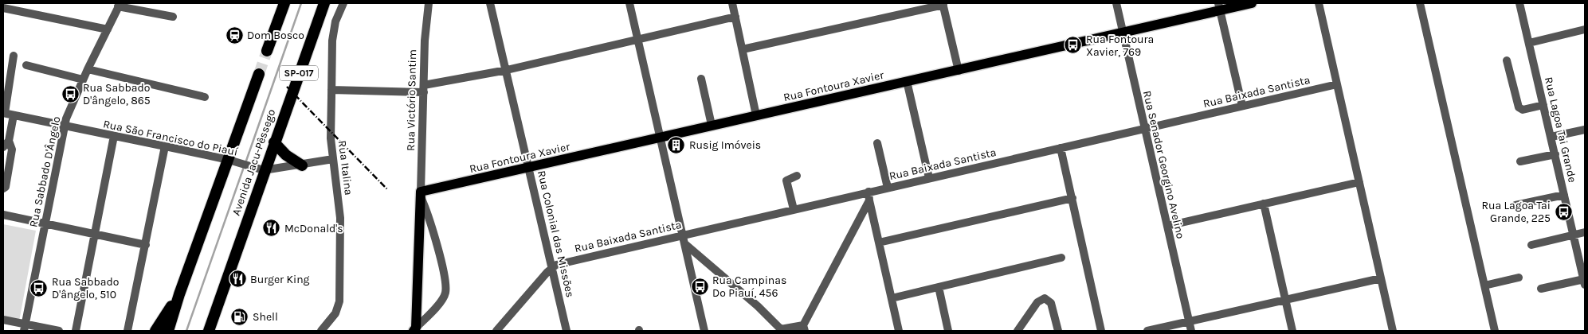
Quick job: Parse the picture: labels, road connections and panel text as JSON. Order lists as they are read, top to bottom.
{
  "streets": {
    "highway": ["SP-017", "Avenida Jacu-Pêssego"],
    "main road": ["Rua Fontoura Xavier", "Rua Victório Santim"],
    "street": [
      "Rua Baixada Santista",
      "Rua Lagoa Tai Grande",
      "Rua São Francisco do Piauí",
      "Rua Senador Georgino Avelino",
      "Rua Italina",
      "Rua Sabbado D'Ângelo",
      "Rua Colonial das Missões"
    ]
  },
  "crossings": [
    ["Rua Fontoura Xavier", "Rua Victório Santim"],
    ["Rua Fontoura Xavier", "Rua Senador Georgino Avelino"],
    ["Rua Fontoura Xavier", "Rua Colonial das Missões"],
    ["Rua Baixada Santista", "Rua Senador Georgino Avelino"],
    ["Rua Baixada Santista", "Rua Colonial das Missões"],
    ["Rua São Francisco do Piauí", "Avenida Jacu-Pêssego"],
    ["Rua São Francisco do Piauí", "Rua Italina"],
    ["Rua São Francisco do Piauí", "Rua Sabbado D'Ângelo"]
  ],
  "places": {
    "station": ["Dom Bosco"],
    "bus stop": [
      "Rua Fontoura Xavier, 769",
      "Rua Sabbado D'ângelo, 865",
      "Rua Lagoa Tai Grande, 225",
      "Rua Campinas Do Piauí, 456",
      "Rua Sabbado D'ângelo, 510"
    ],
    "building": ["Rusig Imóveis"],
    "restaurant": ["McDonald's", "Burger King"],
    "fuel station": ["Shell"]
  }
}
